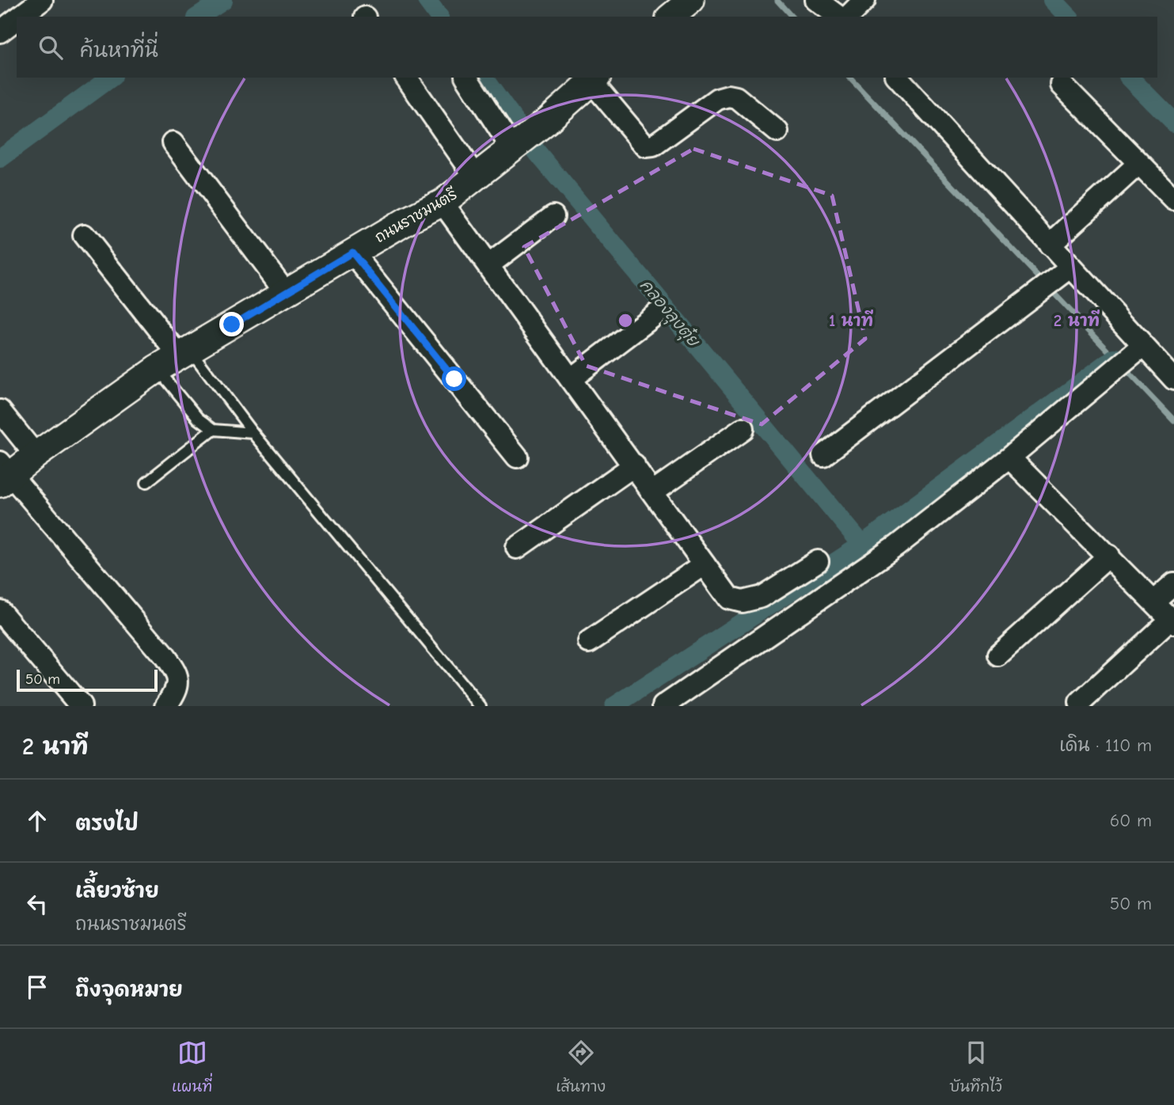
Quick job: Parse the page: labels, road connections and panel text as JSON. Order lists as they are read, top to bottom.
{
  "streets": {
    "street": ["ถนนราชมนตรี"]
  },
  "water": ["คลองลุงตุ๋ย"],
  "scale_bar": "50 m",
  "page": {
    "search": "ค้นหาที่นี่",
    "scale": "50 m",
    "heading": ["2 นาที", "เดิน · 110 m"],
    "list": [
      ["ตรงไป", "60 m"],
      ["เลี้ยวซ้าย", "ถนนราชมนตรี", "50 m"],
      "ถึงจุดหมาย"
    ],
    "nav": ["แผนที่", "เส้นทาง", "บันทึกไว้"]
  },
  "rings": ["1 นาที", "2 นาที"]
}
